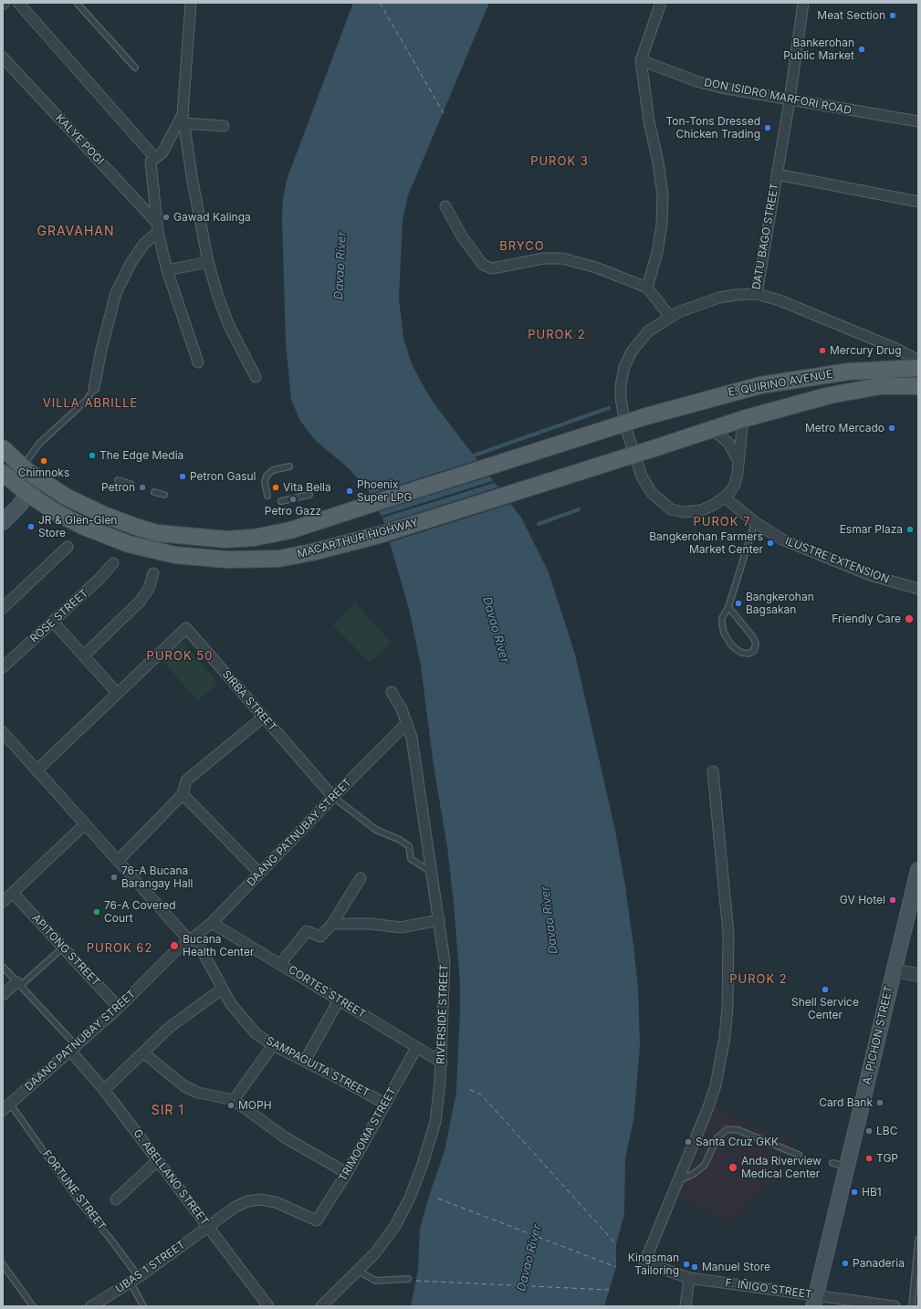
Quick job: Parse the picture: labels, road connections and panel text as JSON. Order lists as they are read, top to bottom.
{
  "streets": {
    "main road": ["E. QUIRINO AVENUE", "MACARTHUR HIGHWAY", "A. PICHON STREET"],
    "street": [
      "DON ISIDRO MARFORI ROAD",
      "KALYE POGI",
      "DATU BAGO STREET",
      "ILUSTRE EXTENSION",
      "ROSE STREET",
      "SIRBA STREET",
      "DAANG PATNUBAY STREET",
      "APITONG STREET",
      "CORTES STREET",
      "RIVERSIDE STREET",
      "SAMPAGUITA STREET",
      "TRIMOOMA STREET",
      "G. ABELLANO STREET",
      "UBAS 1 STREET",
      "F. IÑIGO STREET"
    ],
    "lane": ["FORTUNE STREET"]
  },
  "crossings": [
    ["DON ISIDRO MARFORI ROAD", "DATU BAGO STREET"],
    ["DATU BAGO STREET", "ILUSTRE EXTENSION"],
    ["E. QUIRINO AVENUE", "MACARTHUR HIGHWAY"],
    ["SIRBA STREET", "DAANG PATNUBAY STREET"],
    ["DAANG PATNUBAY STREET", "APITONG STREET"],
    ["DAANG PATNUBAY STREET", "CORTES STREET"],
    ["DAANG PATNUBAY STREET", "RIVERSIDE STREET"],
    ["DAANG PATNUBAY STREET", "SAMPAGUITA STREET"],
    ["DAANG PATNUBAY STREET", "G. ABELLANO STREET"],
    ["DAANG PATNUBAY STREET", "FORTUNE STREET"],
    ["CORTES STREET", "RIVERSIDE STREET"],
    ["CORTES STREET", "TRIMOOMA STREET"],
    ["A. PICHON STREET", "F. IÑIGO STREET"],
    ["SAMPAGUITA STREET", "TRIMOOMA STREET"],
    ["TRIMOOMA STREET", "UBAS 1 STREET"],
    ["G. ABELLANO STREET", "UBAS 1 STREET"],
    ["FORTUNE STREET", "UBAS 1 STREET"]
  ],
  "districts": [
    "PUROK 3",
    "GRAVAHAN",
    "BRYCO",
    "PUROK 2",
    "VILLA ABRILLE",
    "PUROK 7",
    "PUROK 50",
    "PUROK 62",
    "PUROK 2",
    "SIR 1"
  ],
  "water": ["Davao River"],
  "places": [
    "Meat Section",
    "Bankerohan Public Market",
    "Ton-Tons Dressed Chicken Trading",
    "Gawad Kalinga",
    "Mercury Drug",
    "Metro Mercado",
    "The Edge Media",
    "Chimnoks",
    "Petron Gasul",
    "Petron",
    "Vita Bella",
    "Phoenix Super LPG",
    "Petro Gazz",
    "JR & Glen-Glen Store",
    "Esmar Plaza",
    "Bangkerohan Farmers Market Center",
    "Bangkerohan Bagsakan",
    "Friendly Care",
    "76-A Bucana Barangay Hall",
    "GV Hotel",
    "76-A Covered Court",
    "Bucana Health Center",
    "Shell Service Center",
    "Card Bank",
    "MOPH",
    "LBC",
    "Santa Cruz GKK",
    "TGP",
    "Anda Riverview Medical Center",
    "HB1",
    "Panaderia",
    "Kingsman Tailoring",
    "Manuel Store"
  ]
}
